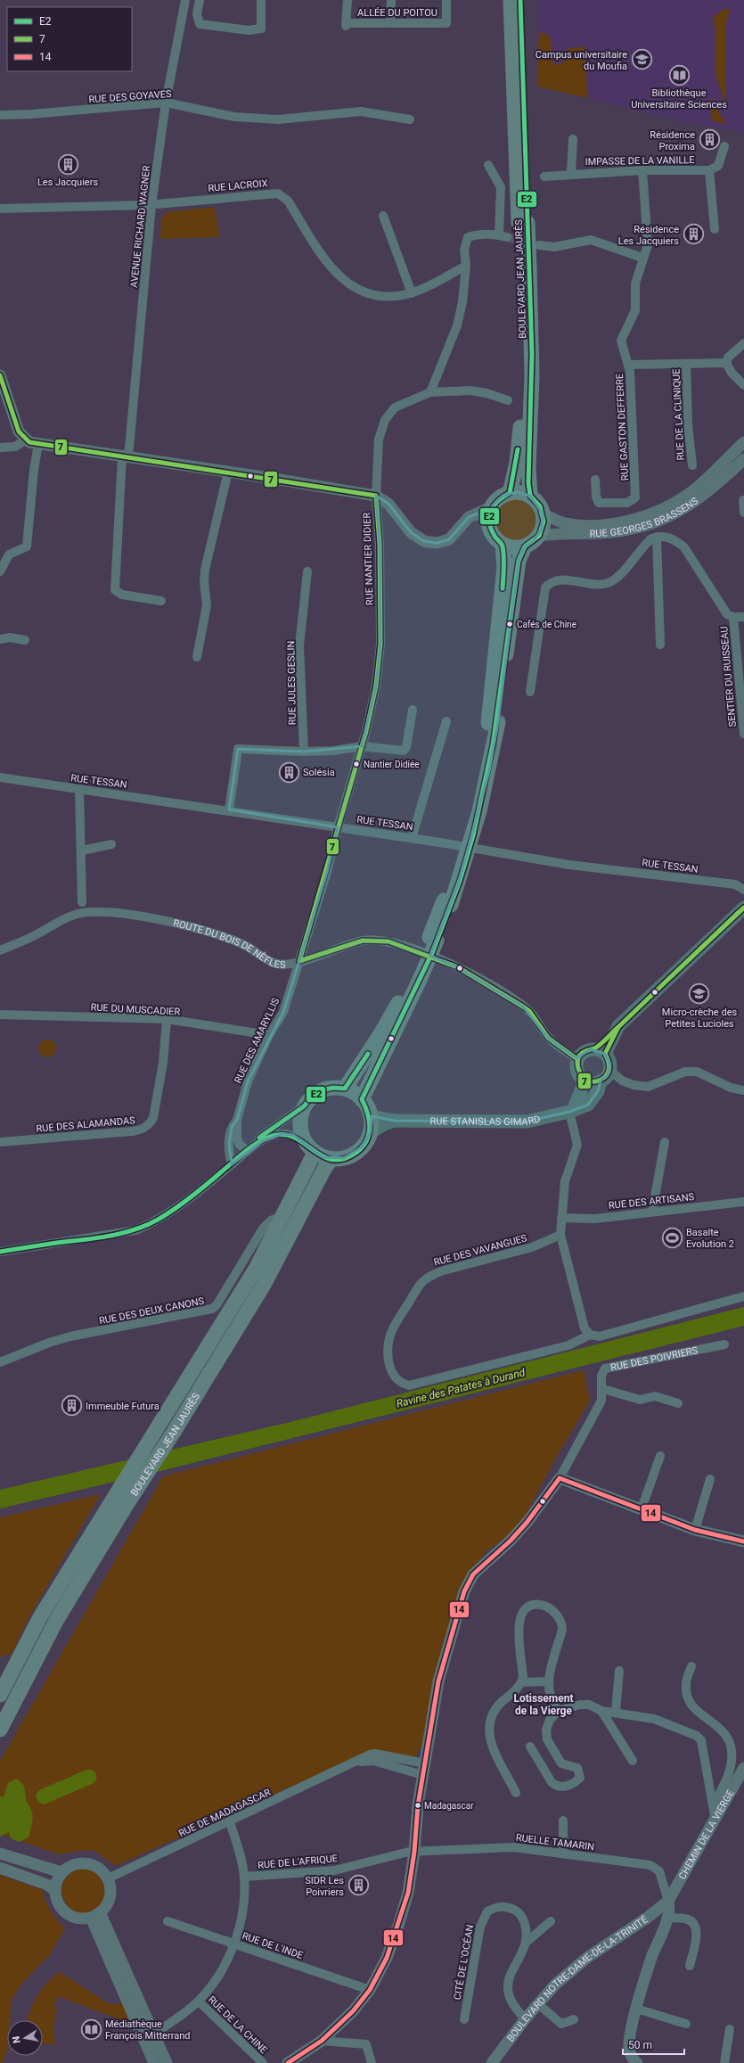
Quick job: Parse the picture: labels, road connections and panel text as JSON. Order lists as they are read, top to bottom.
{
  "streets": {
    "main road": ["BOULEVARD JEAN JAURÈS", "RUE STANISLAS GIMARD"],
    "street": [
      "ALLÉE DU POITOU",
      "RUE DES GOYAVES",
      "IMPASSE DE LA VANILLE",
      "RUE LACROIX",
      "AVENUE RICHARD WAGNER",
      "RUE DE LA CLINIQUE",
      "RUE GASTON DEFFERRE",
      "RUE GEORGES BRASSENS",
      "RUE NANTIER DIDIER",
      "SENTIER DU RUISSEAU",
      "RUE JULES GESLIN",
      "RUE TESSAN",
      "ROUTE DU BOIS DE NÈFLES",
      "RUE DU MUSCADIER",
      "RUE DES AMARYLLIS",
      "RUE DES ALAMANDAS",
      "RUE DES ARTISANS",
      "RUE DES VAVANGUES",
      "RUE DES DEUX CANONS",
      "RUE DES POIVRIERS",
      "RUE DE MADAGASCAR",
      "CHEMIN DE LA VIERGE",
      "RUELLE TAMARIN",
      "RUE DE L'AFRIQUE",
      "RUE DE L'INDE",
      "CITÉ DE L'OCÉAN",
      "BOULEVARD NOTRE-DAME-DE-LA-TRINITÉ",
      "RUE DE LA CHINE"
    ]
  },
  "crossings": [
    ["RUE DES GOYAVES", "AVENUE RICHARD WAGNER"],
    ["IMPASSE DE LA VANILLE", "RUE GASTON DEFFERRE"],
    ["RUE LACROIX", "AVENUE RICHARD WAGNER"],
    ["BOULEVARD JEAN JAURÈS", "RUE GEORGES BRASSENS"],
    ["BOULEVARD JEAN JAURÈS", "RUE STANISLAS GIMARD"],
    ["BOULEVARD JEAN JAURÈS", "RUE DES DEUX CANONS"],
    ["RUE NANTIER DIDIER", "RUE TESSAN"],
    ["RUE NANTIER DIDIER", "RUE DES AMARYLLIS"],
    ["RUE TESSAN", "RUE DES AMARYLLIS"],
    ["ROUTE DU BOIS DE NÈFLES", "RUE DES AMARYLLIS"],
    ["ROUTE DU BOIS DE NÈFLES", "RUE STANISLAS GIMARD"],
    ["RUE DU MUSCADIER", "RUE DES AMARYLLIS"],
    ["RUE DU MUSCADIER", "RUE DES ALAMANDAS"],
    ["RUE DES POIVRIERS", "RUE DE MADAGASCAR"],
    ["RUE DES POIVRIERS", "RUELLE TAMARIN"],
    ["RUE DES POIVRIERS", "RUE DE L'AFRIQUE"],
    ["RUE DES POIVRIERS", "RUE DE L'INDE"],
    ["CHEMIN DE LA VIERGE", "RUELLE TAMARIN"],
    ["CHEMIN DE LA VIERGE", "BOULEVARD NOTRE-DAME-DE-LA-TRINITÉ"],
    ["RUELLE TAMARIN", "RUE DE L'AFRIQUE"],
    ["RUELLE TAMARIN", "BOULEVARD NOTRE-DAME-DE-LA-TRINITÉ"],
    ["CITÉ DE L'OCÉAN", "BOULEVARD NOTRE-DAME-DE-LA-TRINITÉ"]
  ],
  "districts": ["Lotissement de la Vierge"],
  "water": ["Ravine des Patates à Durand"],
  "places": {
    "school or university": ["Campus universitaire du Moufia", "Micro-crèche des Petites Lucioles"],
    "library": ["Bibliothèque Universitaire Sciences", "Médiathèque François Mitterrand"],
    "building": [
      "Résidence Proxima",
      "Les Jacquiers",
      "Résidence Les Jacquiers",
      "Solésia",
      "Immeuble Futura",
      "SIDR Les Poivriers"
    ],
    "other": ["Cafés de Chine", "Nantier Didiée", "Madagascar"],
    "sports": ["Basalte Evolution 2"]
  },
  "lines": ["transit line E2", "transit line 7", "transit line 14"],
  "legend": ["E2", "7", "14"],
  "scale_bar": "50 m",
  "north": "left"
}
